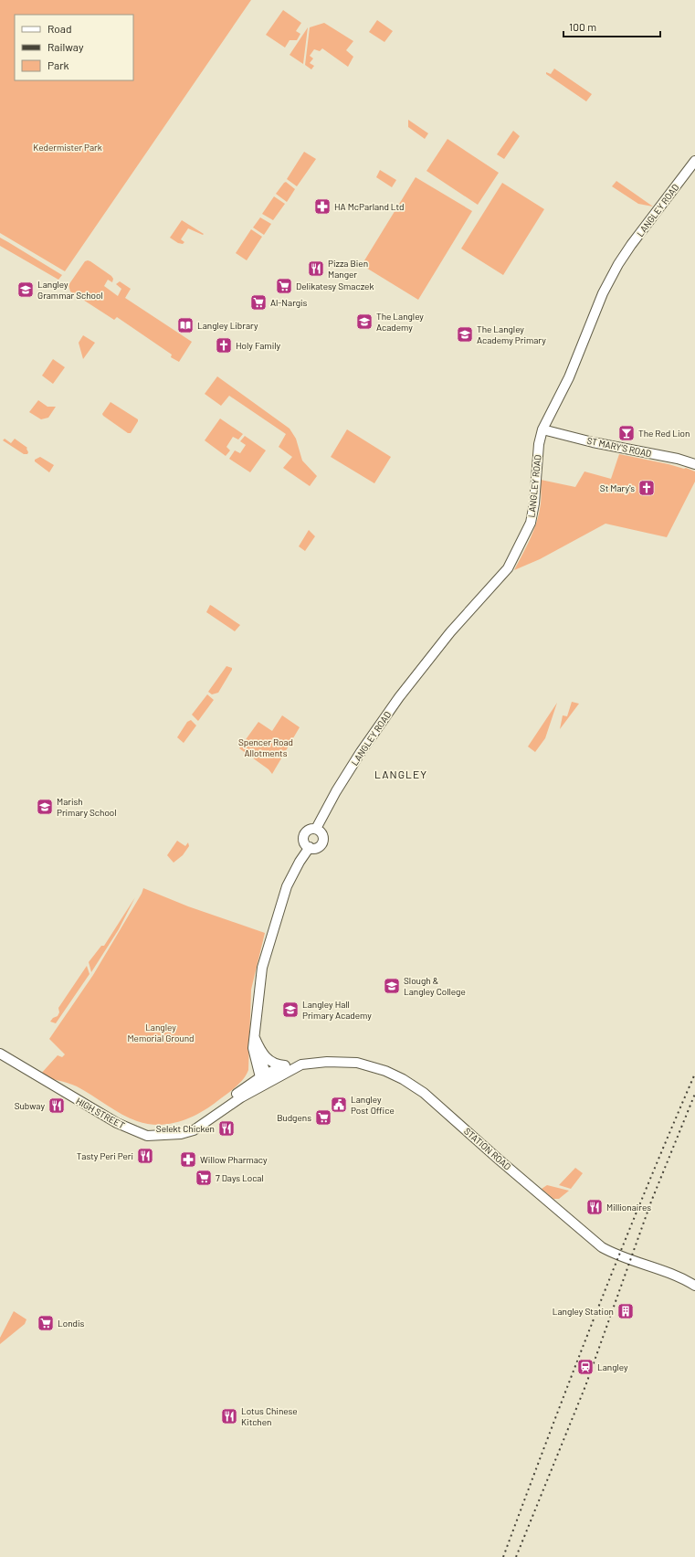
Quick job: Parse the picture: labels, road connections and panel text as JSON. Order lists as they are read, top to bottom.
{
  "streets": {
    "street": [
      "LANGLEY ROAD",
      "ST MARY'S ROAD",
      "HIGH STREET",
      "STATION ROAD"
    ]
  },
  "crossings": [
    ["LANGLEY ROAD", "ST MARY'S ROAD"],
    ["HIGH STREET", "STATION ROAD"]
  ],
  "districts": ["LANGLEY"],
  "parks": ["Kedermister Park", "Spencer Road Allotments", "Langley Memorial Ground"],
  "places": {
    "pharmacy": ["HA McParland Ltd", "Willow Pharmacy"],
    "restaurant": [
      "Pizza Bien Manger",
      "Subway",
      "Selekt Chicken",
      "Tasty Peri Peri",
      "Millionaires",
      "Lotus Chinese Kitchen"
    ],
    "supermarket": [
      "Delikatesy Smaczek",
      "Al-Nargis",
      "Budgens",
      "7 Days Local",
      "Londis"
    ],
    "school or university": [
      "Langley Grammar School",
      "The Langley Academy",
      "The Langley Academy Primary",
      "Marish Primary School",
      "Slough & Langley College",
      "Langley Hall Primary Academy"
    ],
    "library": ["Langley Library"],
    "church": ["Holy Family", "St Mary's"],
    "bar": ["The Red Lion"],
    "public building": ["Langley Post Office"],
    "building": ["Langley Station"],
    "station": ["Langley"]
  },
  "legend": ["Road", "Railway", "Park"],
  "scale_bar": "100 m"
}
